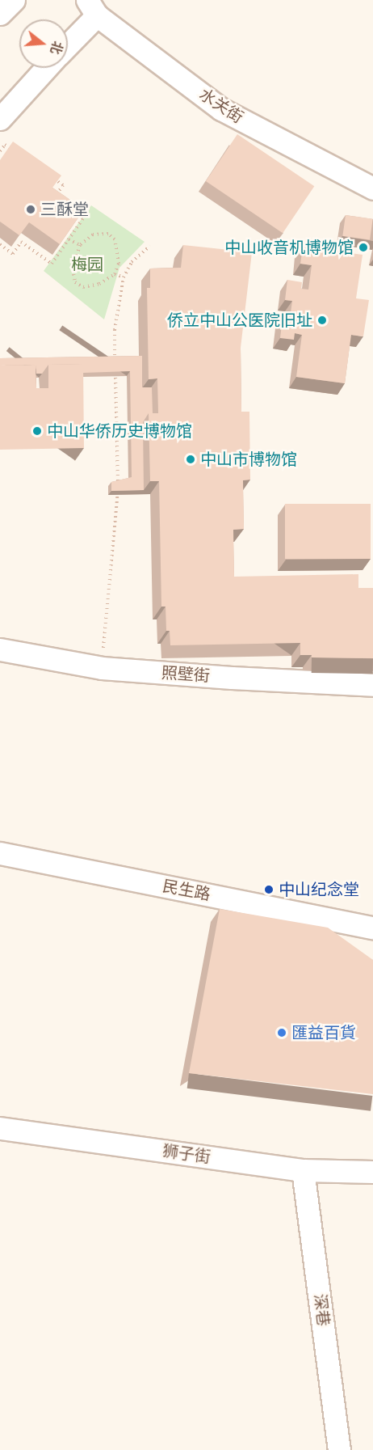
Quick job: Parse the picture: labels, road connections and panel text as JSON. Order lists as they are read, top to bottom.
{
  "streets": {
    "street": [
      "水关街",
      "照壁街",
      "民生路",
      "狮子街",
      "深巷"
    ]
  },
  "crossings": [
    ["狮子街", "深巷"]
  ],
  "parks": ["梅园"],
  "places": [
    "三酥堂",
    "中山收音机博物馆",
    "侨立中山公医院旧址",
    "中山华侨历史博物馆",
    "中山市博物馆",
    "中山纪念堂",
    "匯益百貨"
  ],
  "north": "right"
}
